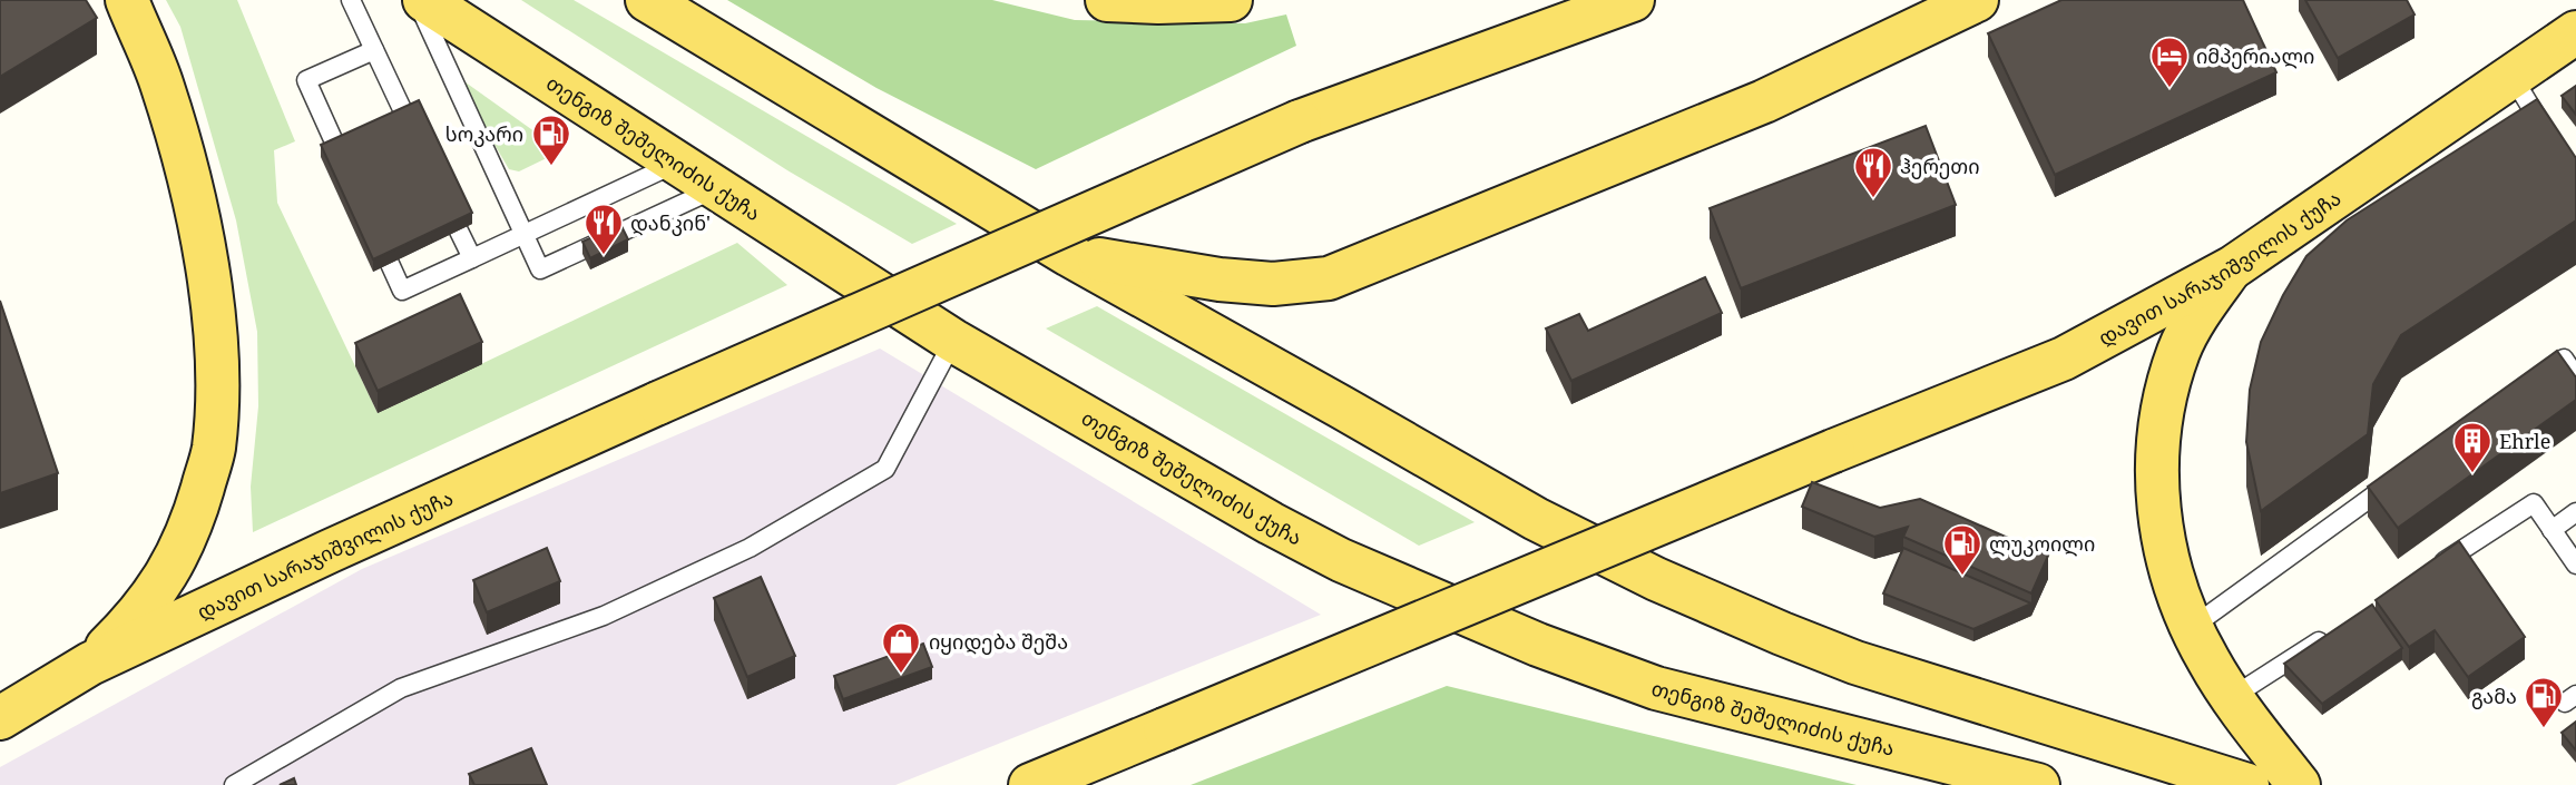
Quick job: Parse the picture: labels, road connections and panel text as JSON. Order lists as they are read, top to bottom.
{
  "streets": {
    "main road": ["თენგიზ შეშელიძის ქუჩა", "დავით სარაჯიშვილის ქუჩა"]
  },
  "places": {
    "hotel": ["იმპერიალი"],
    "fuel station": ["სოკარი", "ლუკოილი", "გამა"],
    "restaurant": ["ჰერეთი", "დანკინ'"],
    "building": ["Ehrle"],
    "shop": ["იყიდება შეშა"]
  }
}
